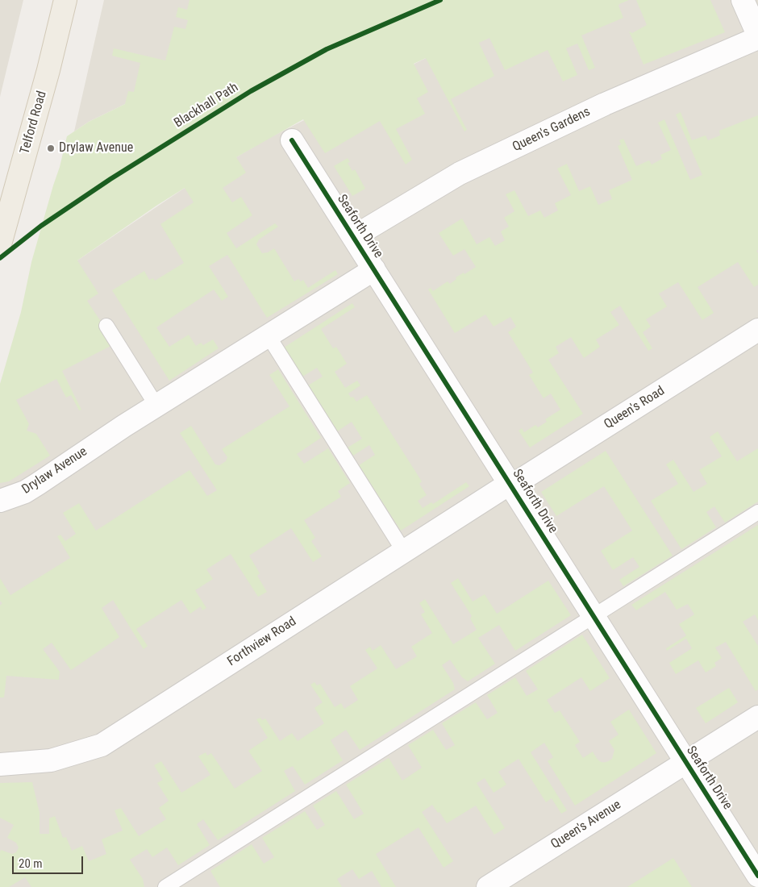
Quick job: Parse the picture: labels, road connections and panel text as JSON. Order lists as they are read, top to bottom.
{
  "streets": {
    "main road": ["Telford Road"],
    "street": [
      "Queen's Gardens",
      "Seaforth Drive",
      "Queen's Road",
      "Drylaw Avenue",
      "Forthview Road",
      "Queen's Avenue"
    ],
    "cycle path": ["Blackhall Path"]
  },
  "crossings": [
    ["Queen's Gardens", "Seaforth Drive"],
    ["Seaforth Drive", "Queen's Road"],
    ["Seaforth Drive", "Drylaw Avenue"],
    ["Seaforth Drive", "Forthview Road"],
    ["Seaforth Drive", "Queen's Avenue"],
    ["Queen's Road", "Forthview Road"]
  ],
  "places": ["Drylaw Avenue"],
  "scale_bar": "20 m"
}
